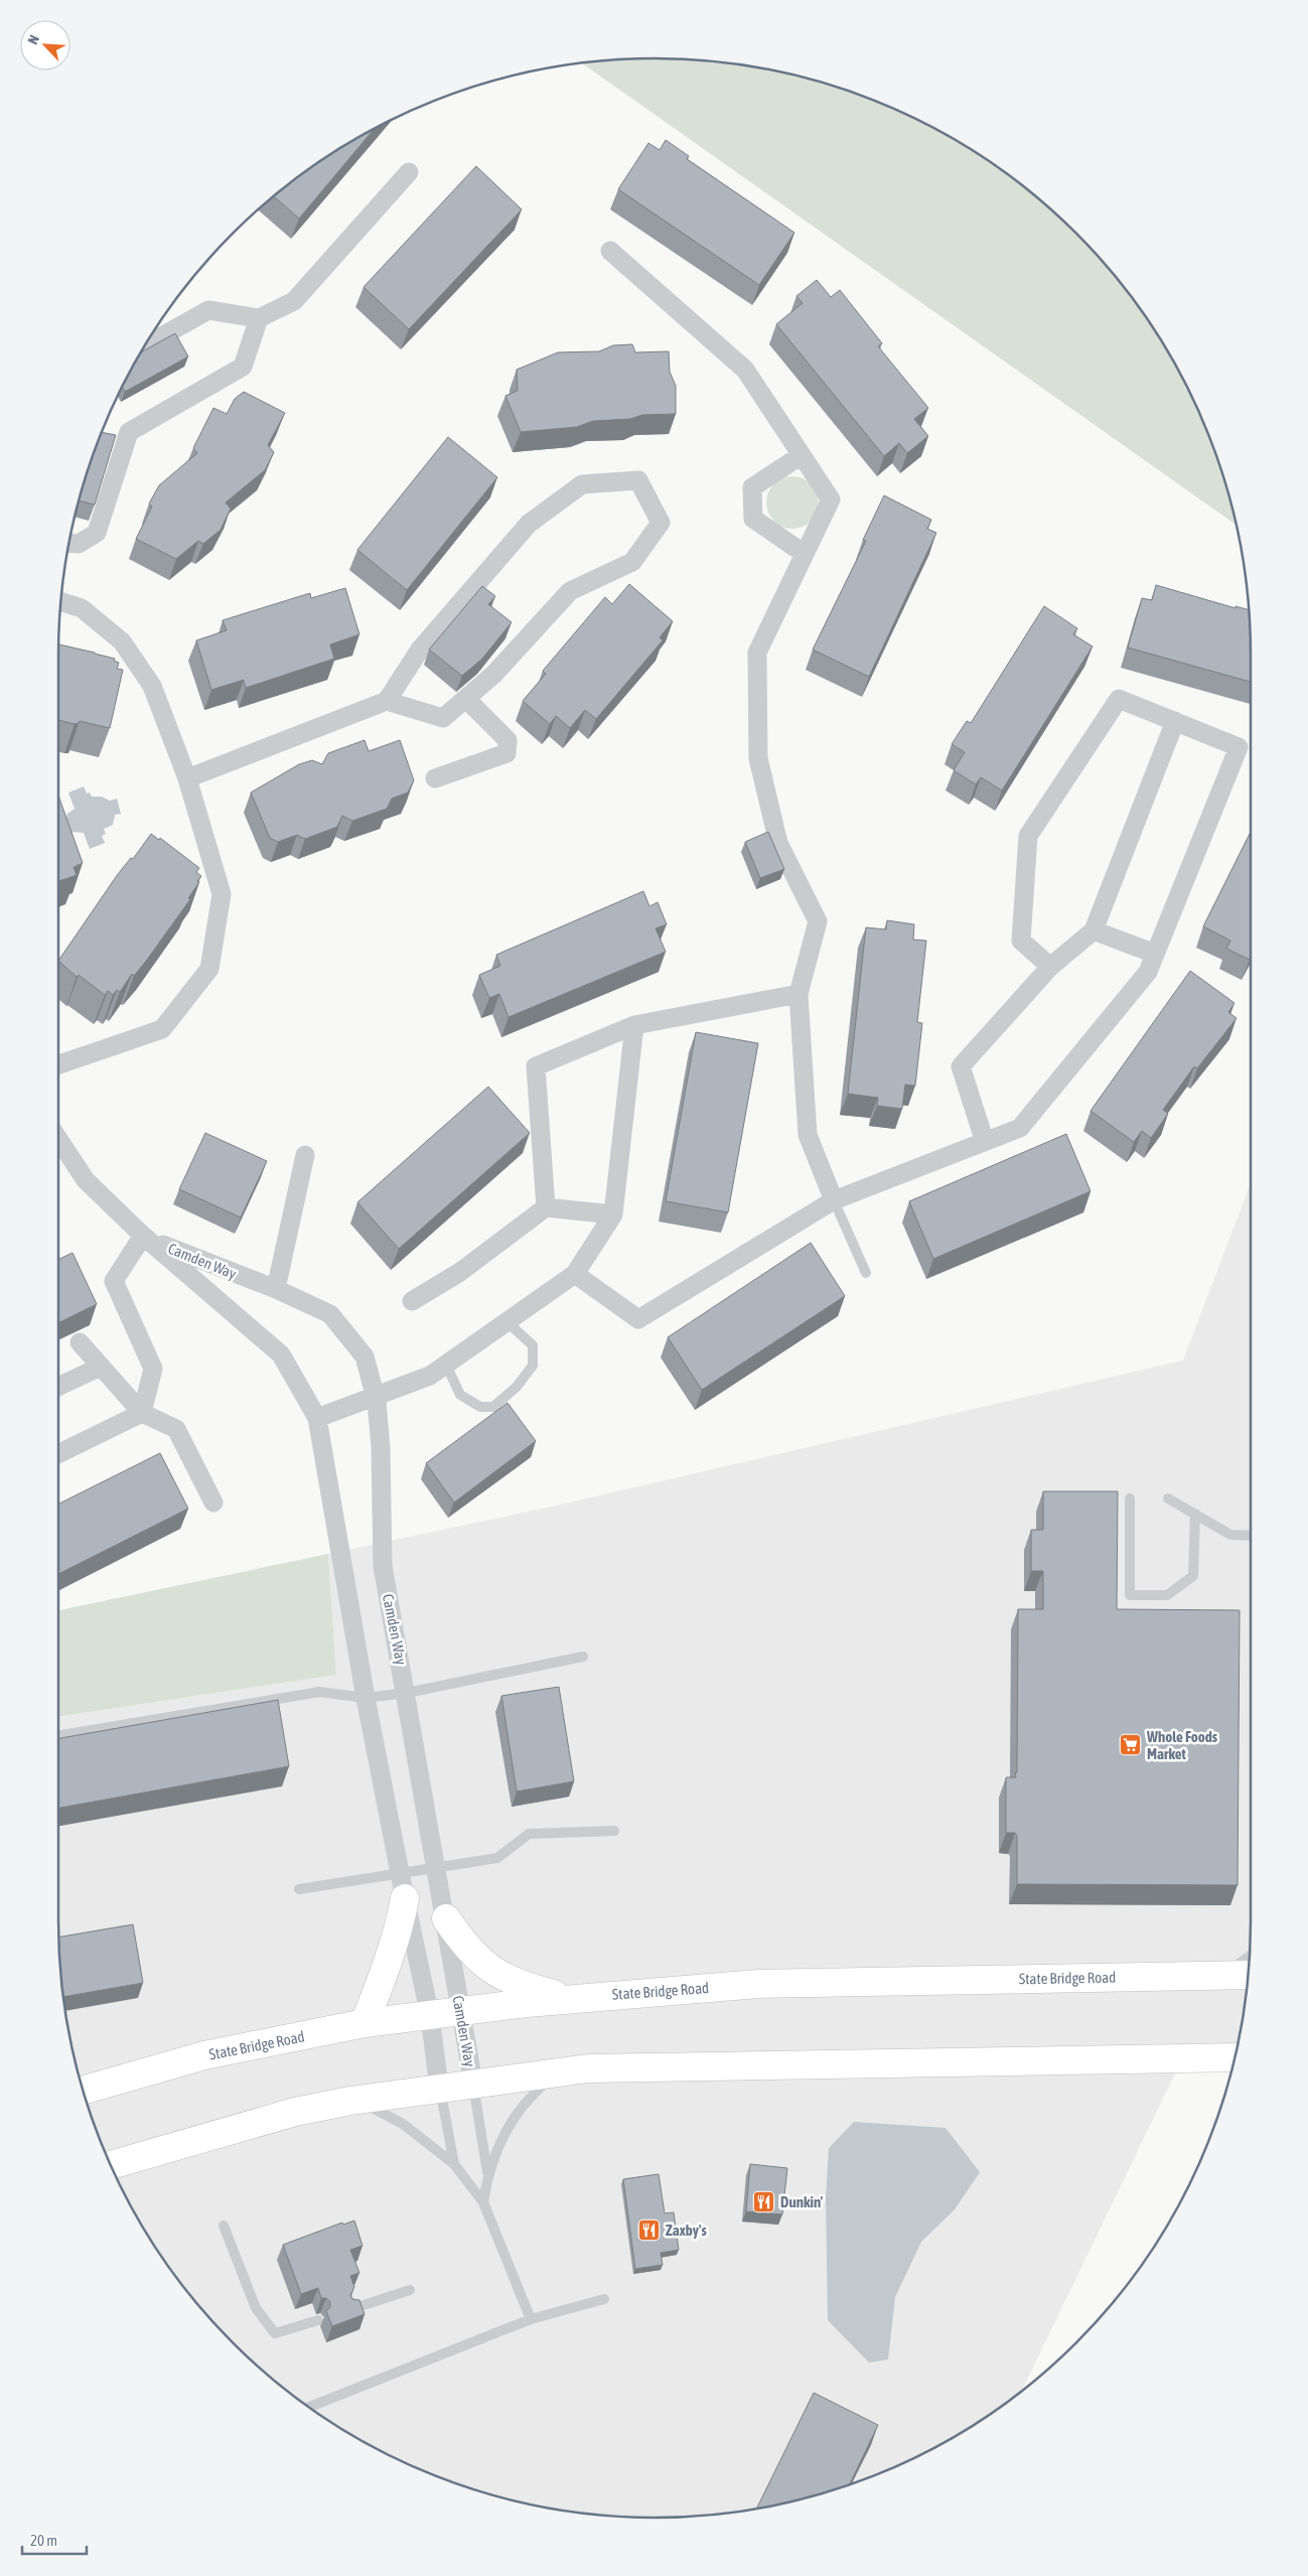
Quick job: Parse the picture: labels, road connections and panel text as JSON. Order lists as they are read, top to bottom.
{
  "streets": {
    "highway": ["State Bridge Road"],
    "street": ["Camden Way"]
  },
  "crossings": [
    ["Camden Way", "State Bridge Road"]
  ],
  "places": {
    "supermarket": ["Whole Foods Market"],
    "restaurant": ["Dunkin'", "Zaxby's"]
  },
  "scale_bar": "20 m",
  "north": "top left"
}
